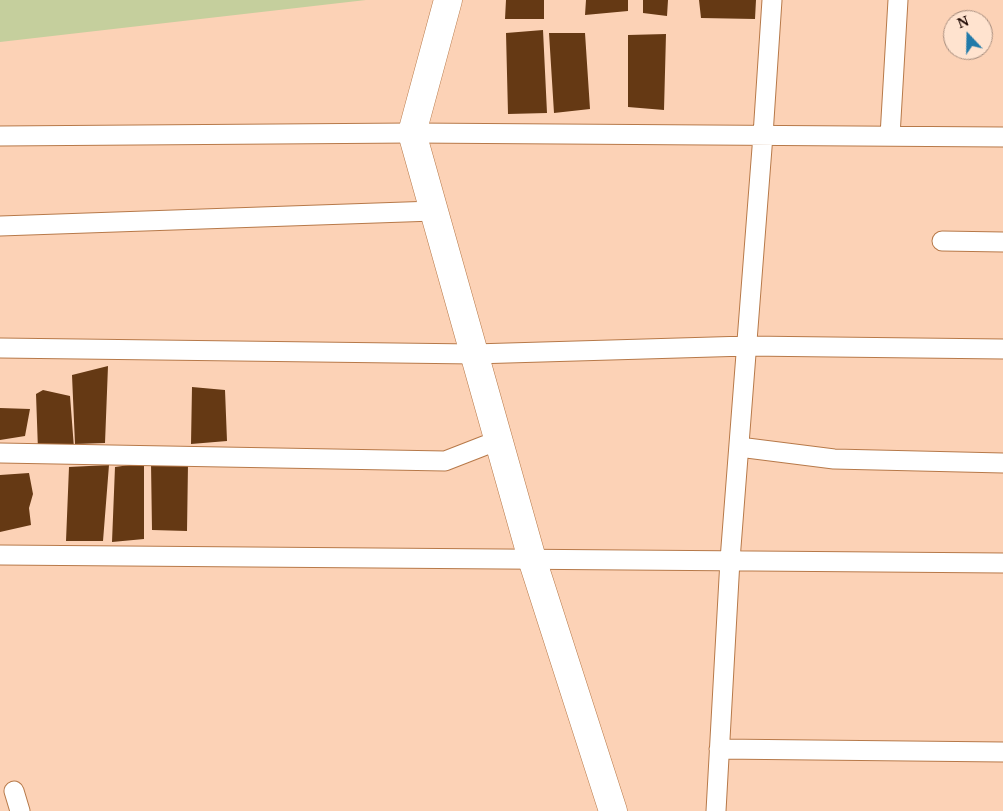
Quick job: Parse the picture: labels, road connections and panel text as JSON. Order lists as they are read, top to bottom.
{
  "north": "top"
}
